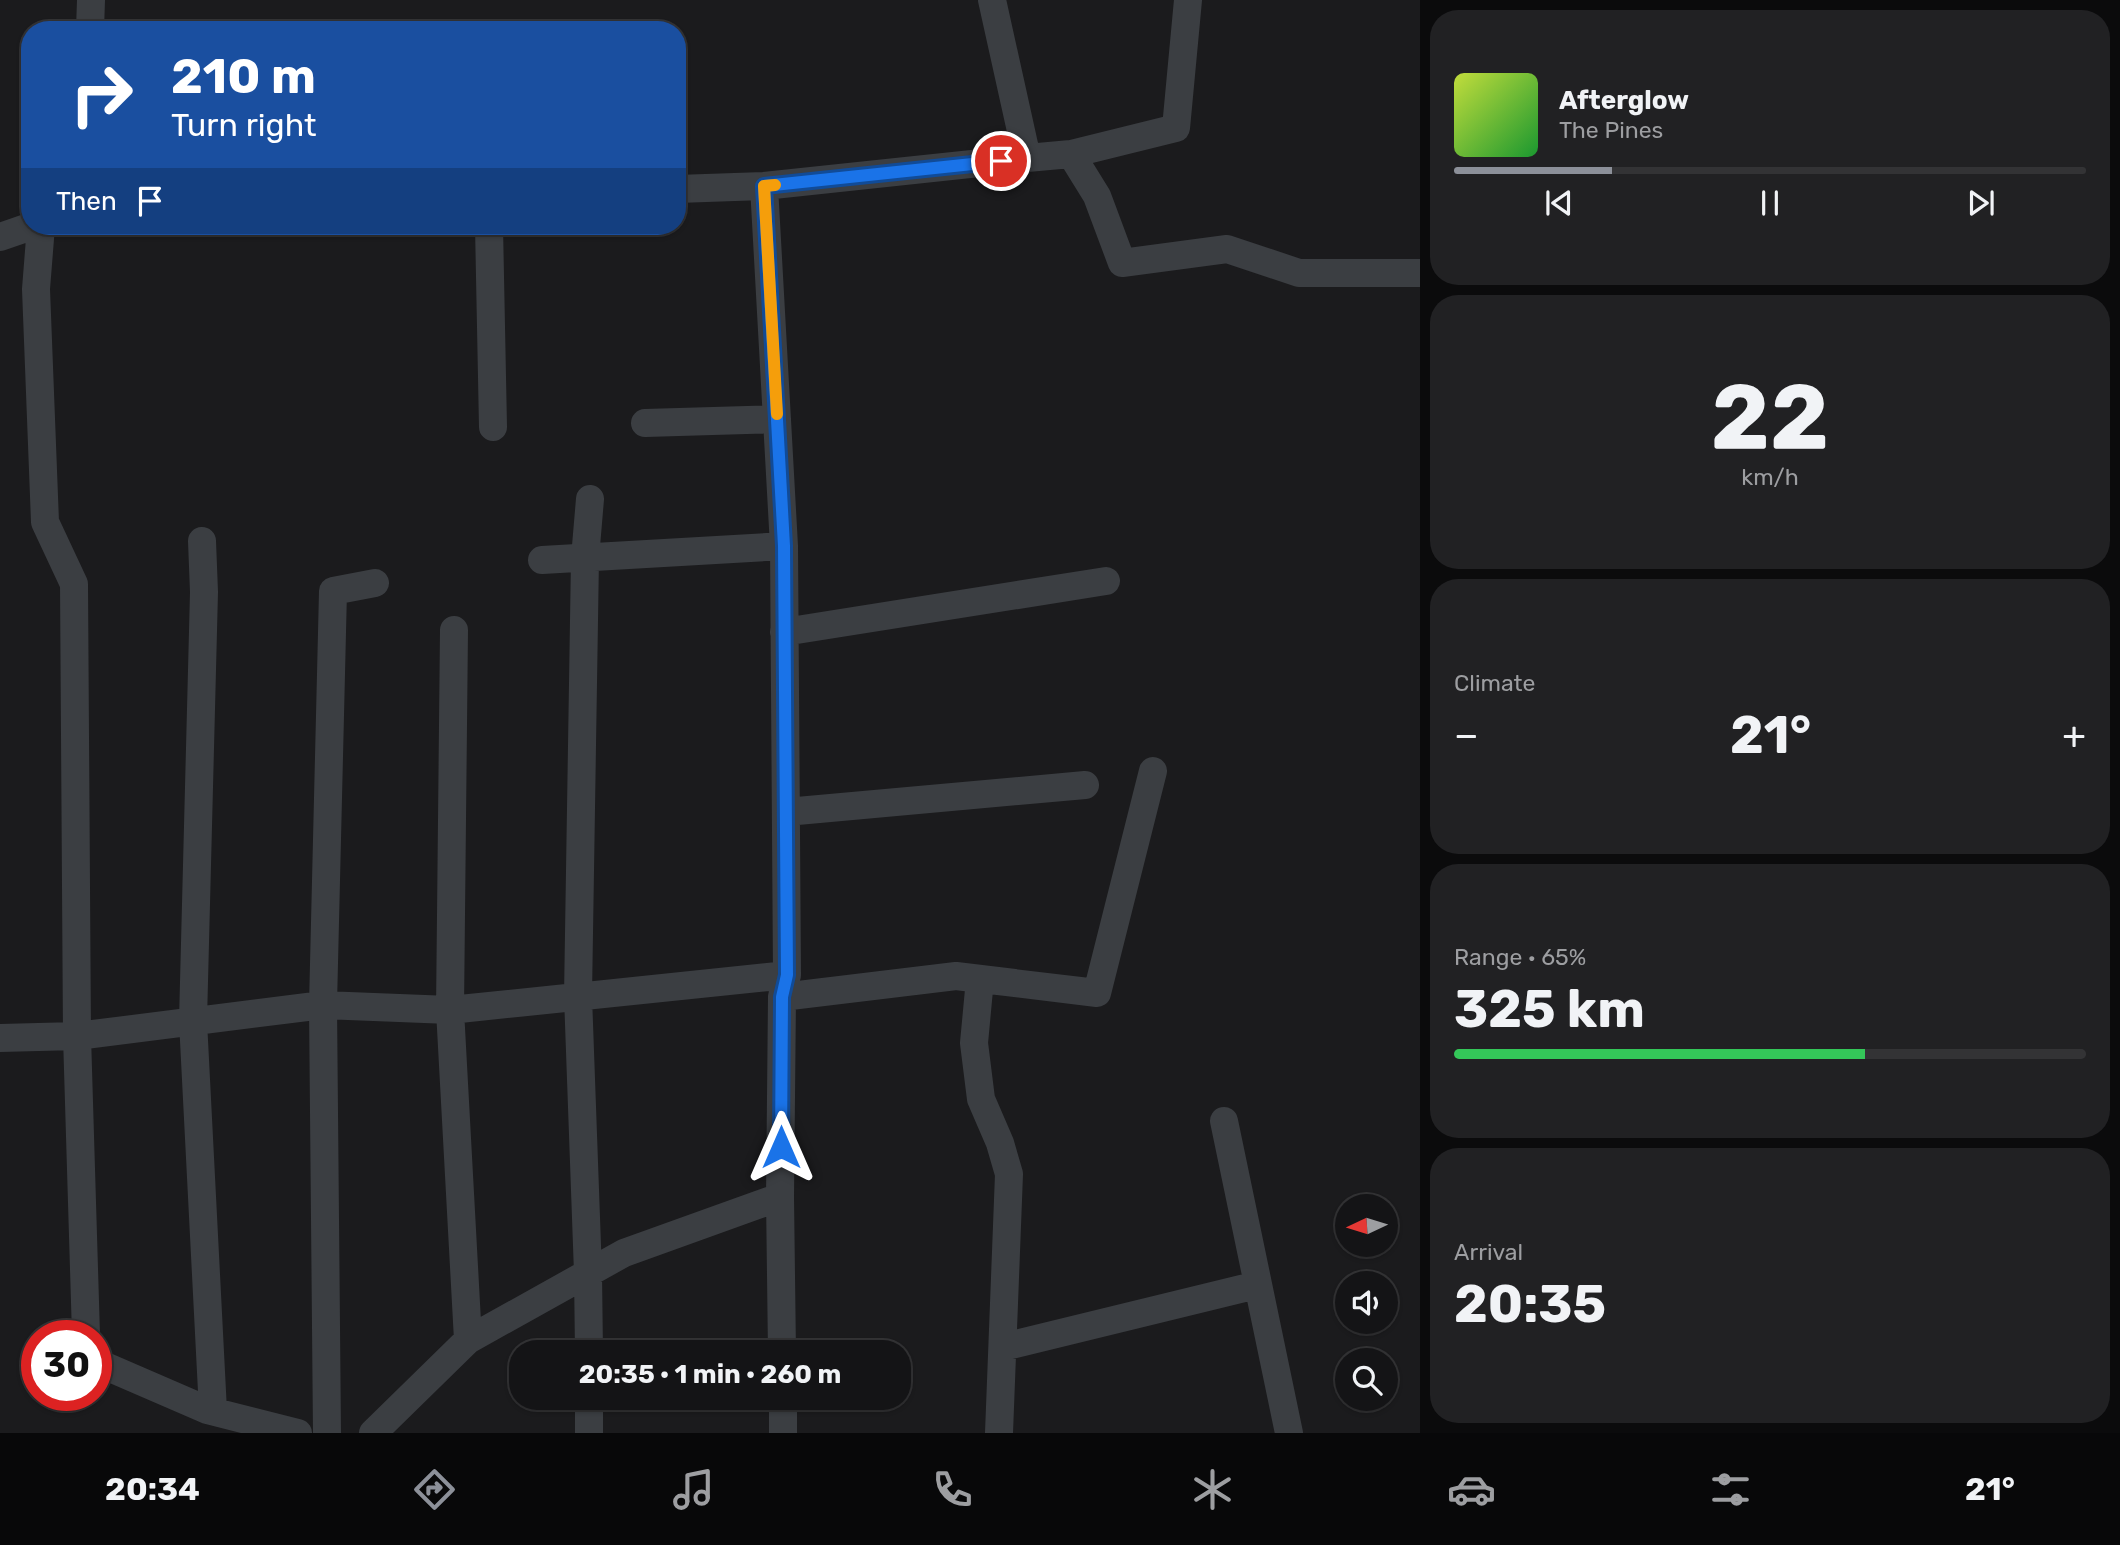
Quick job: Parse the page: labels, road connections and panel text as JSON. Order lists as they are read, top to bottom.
{
  "north": "left",
  "page": {
    "turn": ["210 m", "Turn right"],
    "song": ["Afterglow", "The Pines"],
    "then": "Then",
    "tile": [
      ["22", "km/h"],
      "Climate",
      ["Range · 65%", "325 km"],
      ["Arrival", "20:35"]
    ],
    "heat": ["−", "21°", "+"],
    "limit": "30",
    "trip": "20:35 · 1 min · 260 m",
    "tabs": ["20:34", "21°"]
  }
}
